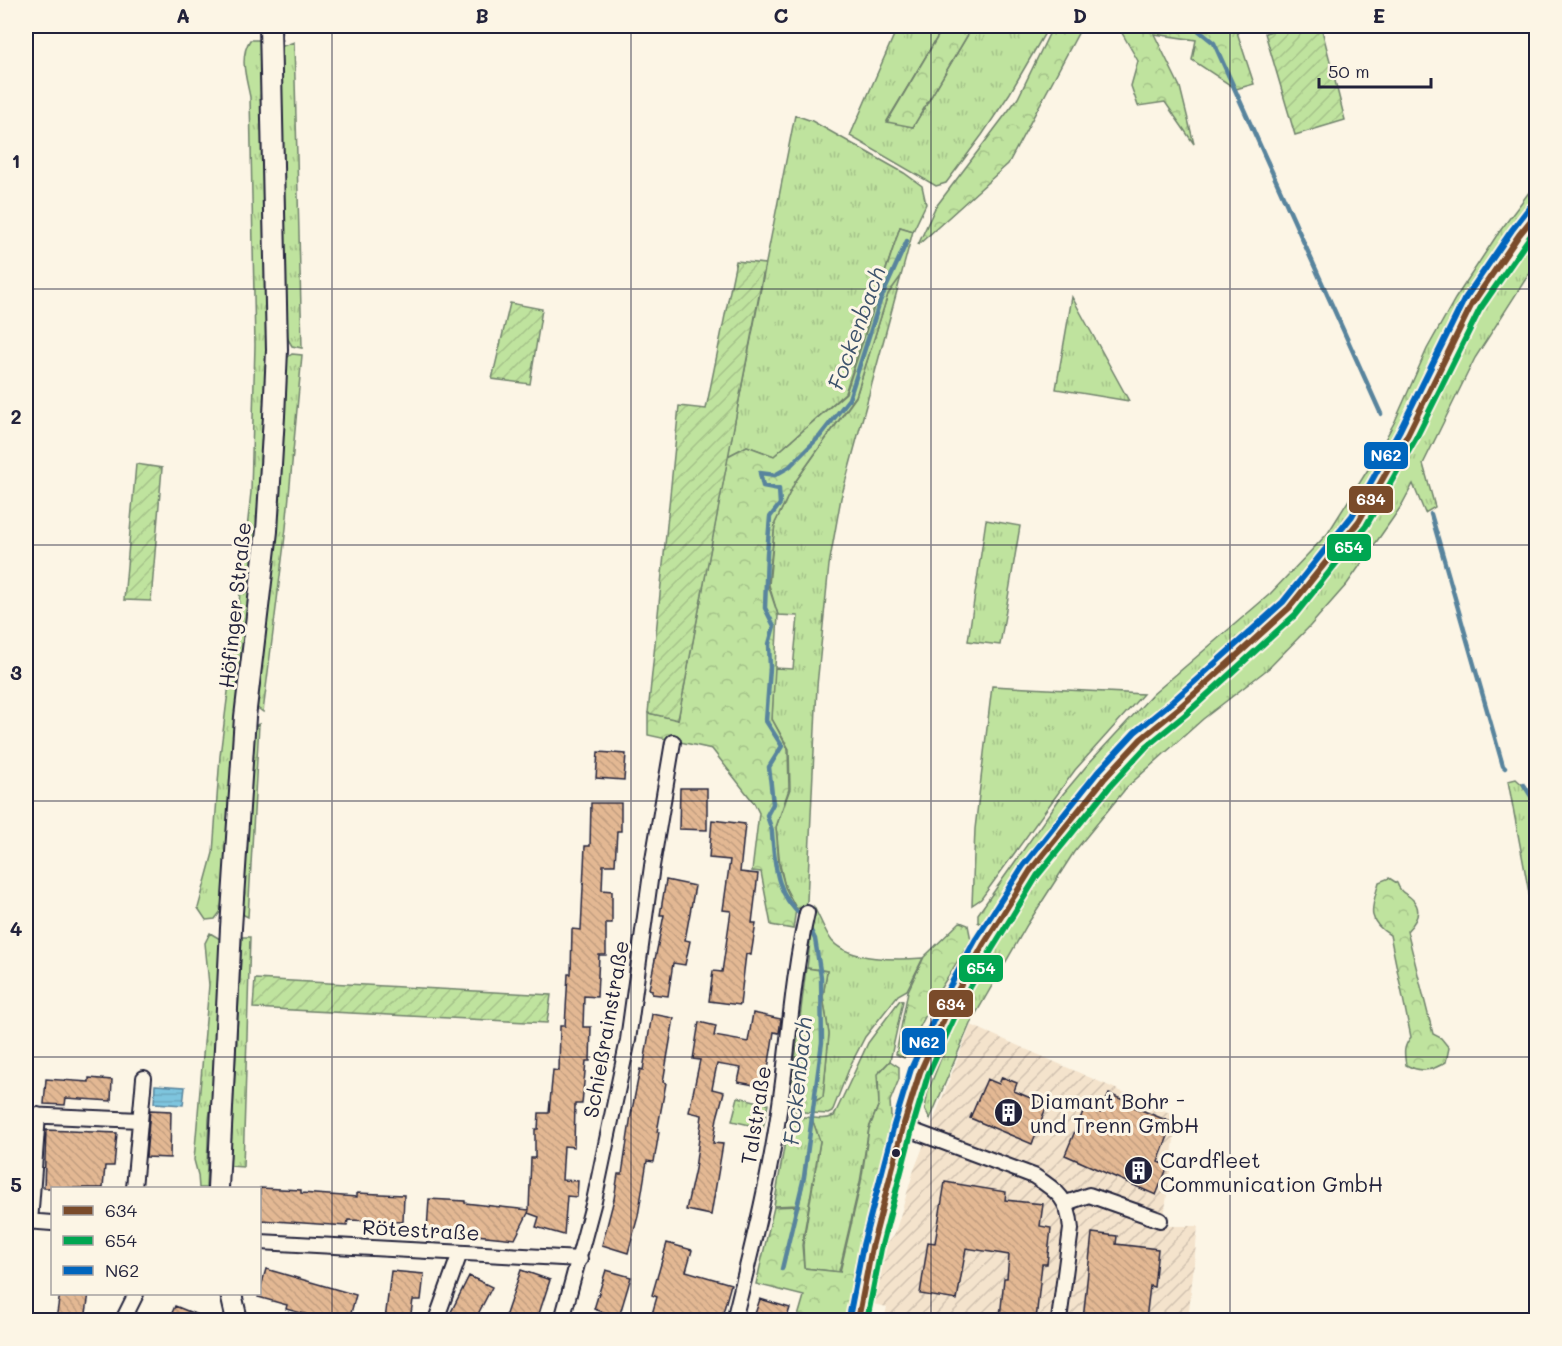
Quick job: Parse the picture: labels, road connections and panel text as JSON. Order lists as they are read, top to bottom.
{
  "streets": {
    "street": [
      "Höfinger Straße",
      "Schießrainstraße",
      "Talstraße",
      "Rötestraße"
    ]
  },
  "crossings": [
    ["Schießrainstraße", "Rötestraße"]
  ],
  "water": ["Fockenbach"],
  "places": {
    "building": ["Diamant Bohr - und Trenn GmbH", "Cardfleet Communication GmbH"]
  },
  "lines": ["transit line N62", "transit line 634", "transit line 654"],
  "legend": ["634", "654", "N62"],
  "scale_bar": "50 m",
  "grid": {
    "columns": [
      "A",
      "B",
      "C",
      "D",
      "E"
    ],
    "rows": [
      "1",
      "2",
      "3",
      "4",
      "5"
    ]
  }
}
